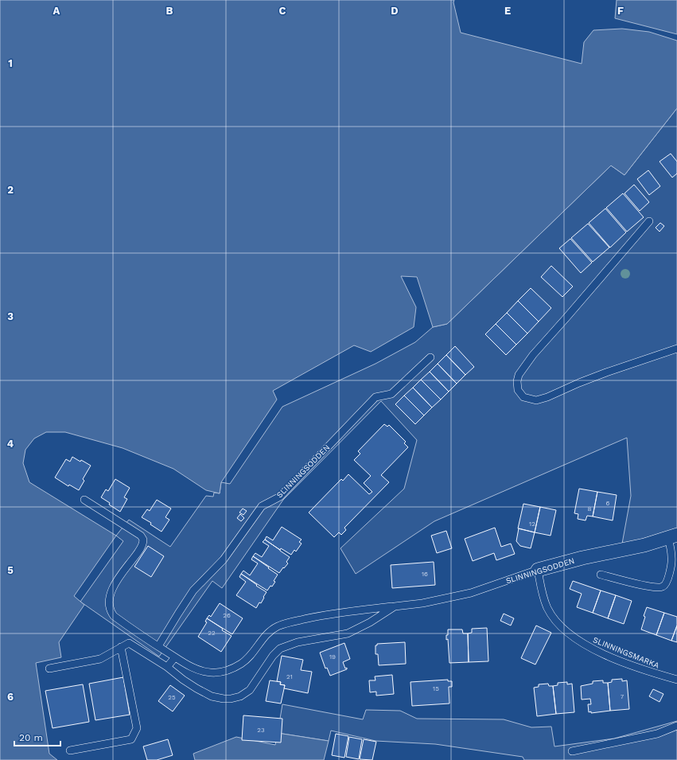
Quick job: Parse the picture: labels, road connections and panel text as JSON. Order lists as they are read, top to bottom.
{
  "streets": {
    "street": ["SLINNINGSODDEN"],
    "lane": ["SLINNINGSMARKA"]
  },
  "crossings": [
    ["SLINNINGSODDEN", "SLINNINGSMARKA"]
  ],
  "house_numbers": [
    "6",
    "8",
    "12",
    "16",
    "26",
    "22",
    "19",
    "21",
    "15",
    "7",
    "25",
    "23"
  ],
  "scale_bar": "20 m",
  "grid": {
    "columns": [
      "A",
      "B",
      "C",
      "D",
      "E",
      "F"
    ],
    "rows": [
      "1",
      "2",
      "3",
      "4",
      "5",
      "6"
    ]
  }
}
